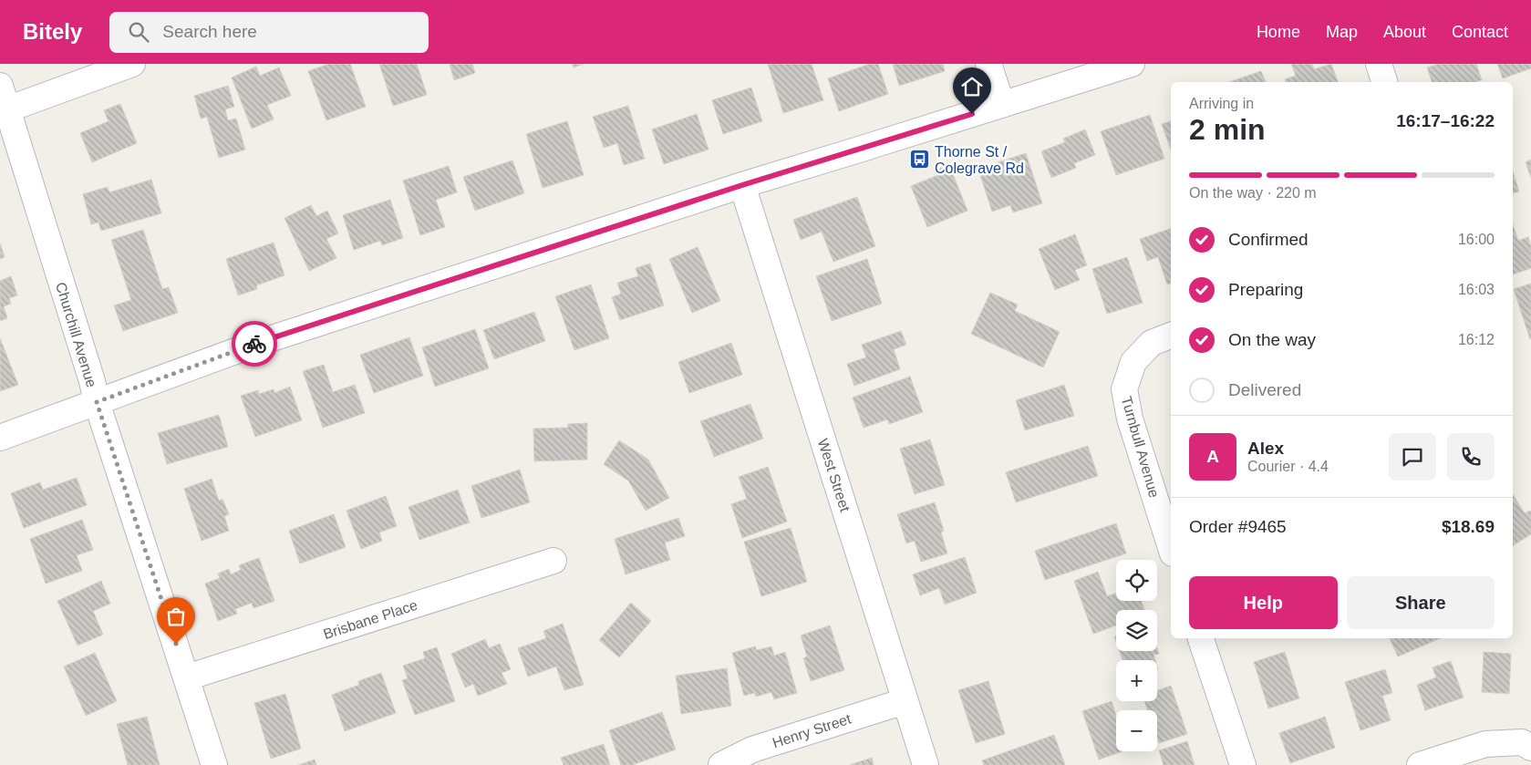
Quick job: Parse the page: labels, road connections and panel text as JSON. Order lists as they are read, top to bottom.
{
  "streets": {
    "street": [
      "Churchill Avenue",
      "Turnbull Avenue",
      "West Street",
      "Brisbane Place",
      "Henry Street"
    ]
  },
  "crossings": [
    ["Churchill Avenue", "Brisbane Place"],
    ["West Street", "Henry Street"]
  ],
  "places": {
    "bus stop": ["Thorne St / Colegrave Rd"]
  },
  "page": {
    "header": "Bitely",
    "search": "Search here",
    "nav": [
      "Home",
      "Map",
      "About",
      "Contact"
    ],
    "heading": ["2 min", "Arriving in", "16:17–16:22"],
    "panel": [
      "Alex",
      "Courier · 4.4",
      "Order #9465",
      "$18.69"
    ],
    "bar": "On the way · 220 m",
    "list": [
      ["Confirmed", "16:00"],
      ["Preparing", "16:03"],
      ["On the way", "16:12"],
      "Delivered"
    ],
    "round": "A",
    "map_buttons": ["+", "−"],
    "buttons": ["Help", "Share"]
  }
}
